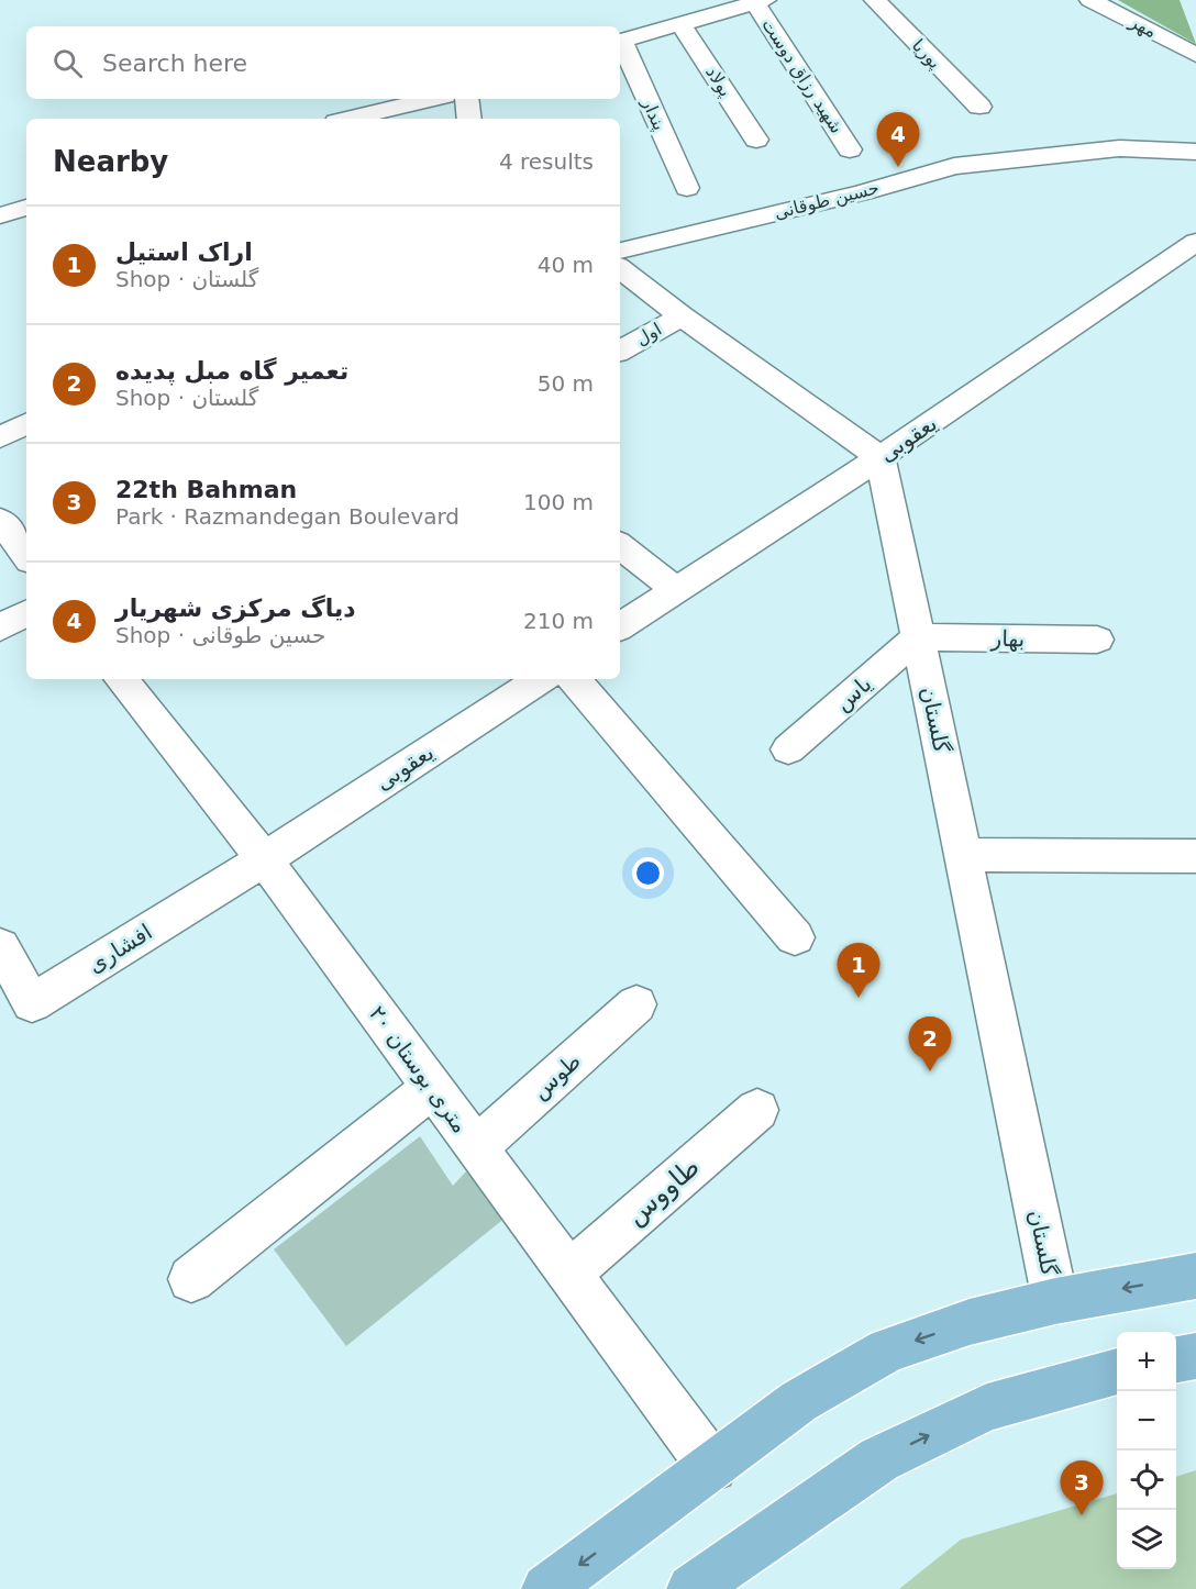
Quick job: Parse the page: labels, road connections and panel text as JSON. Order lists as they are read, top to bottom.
{
  "streets": {
    "street": [
      "مهر",
      "پوریا",
      "شهید رزاق دوست",
      "پولاد",
      "پندار",
      "حسین طوقانی",
      "اول",
      "یعقوبی",
      "بهار",
      "یاس",
      "گلستان",
      "افشاری",
      "۲۰ متری بوستان",
      "طوس",
      "طاووس"
    ]
  },
  "crossings": [
    ["یعقوبی", "گلستان"],
    ["یعقوبی", "افشاری"],
    ["یعقوبی", "۲۰ متری بوستان"],
    ["بهار", "یاس"],
    ["بهار", "گلستان"],
    ["یاس", "گلستان"],
    ["افشاری", "۲۰ متری بوستان"],
    ["۲۰ متری بوستان", "طوس"],
    ["۲۰ متری بوستان", "طاووس"]
  ],
  "page": {
    "search": "Search here",
    "pins": [
      "4",
      "1",
      "2",
      "3"
    ],
    "heading": ["Nearby", "4 results"],
    "list": [
      {
        "mark": "1",
        "name": "اراک استیل",
        "note": "Shop · گلستان",
        "value": "40 m"
      },
      {
        "mark": "2",
        "name": "تعمیر گاه مبل پدیده",
        "note": "Shop · گلستان",
        "value": "50 m"
      },
      {
        "mark": "3",
        "name": "22th Bahman",
        "note": "Park · Razmandegan Boulevard",
        "value": "100 m"
      },
      {
        "mark": "4",
        "name": "دیاگ مرکزی شهریار",
        "note": "Shop · حسین طوقانی",
        "value": "210 m"
      }
    ],
    "map_buttons": ["+", "−"]
  }
}
